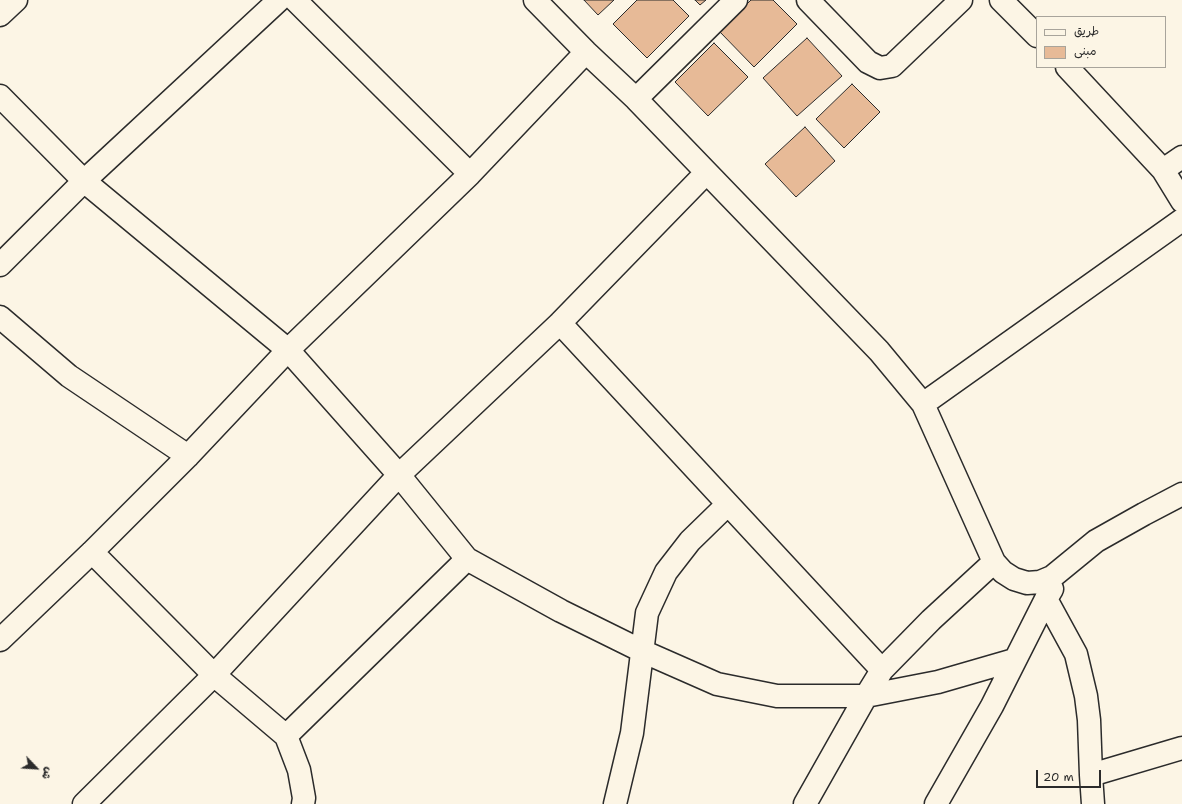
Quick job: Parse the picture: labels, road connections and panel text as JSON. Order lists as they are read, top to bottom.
{
  "legend": ["طريق", "مبنى"],
  "scale_bar": "20 m",
  "north": "bottom right"
}
